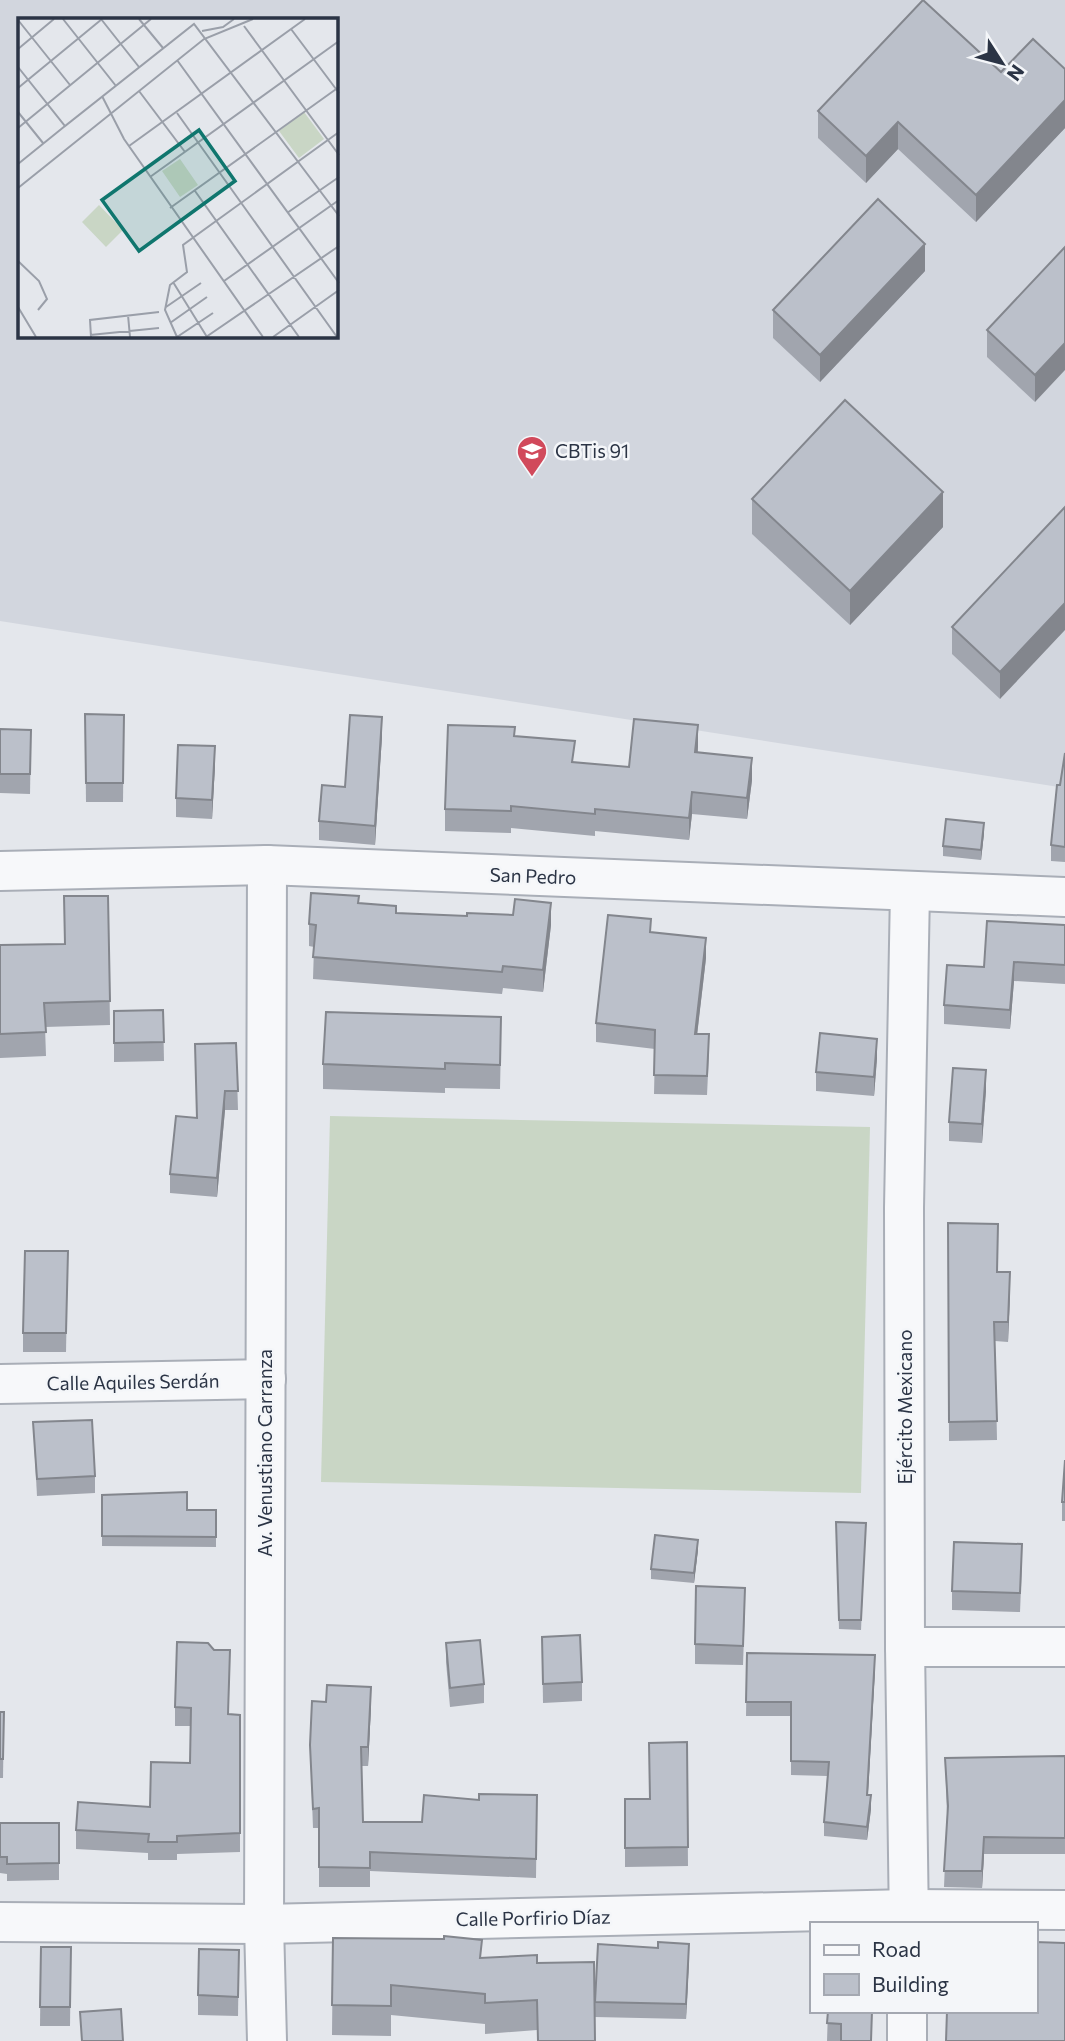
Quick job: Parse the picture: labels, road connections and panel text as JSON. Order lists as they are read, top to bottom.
{
  "streets": {
    "street": [
      "San Pedro",
      "Calle Aquiles Serdán",
      "Ejército Mexicano",
      "Av. Venustiano Carranza",
      "Calle Porfirio Díaz"
    ]
  },
  "crossings": [
    ["San Pedro", "Ejército Mexicano"],
    ["San Pedro", "Av. Venustiano Carranza"],
    ["Calle Aquiles Serdán", "Av. Venustiano Carranza"],
    ["Ejército Mexicano", "Calle Porfirio Díaz"],
    ["Av. Venustiano Carranza", "Calle Porfirio Díaz"]
  ],
  "places": {
    "school or university": ["CBTis 91"]
  },
  "legend": ["Road", "Building"],
  "north": "bottom right"
}
